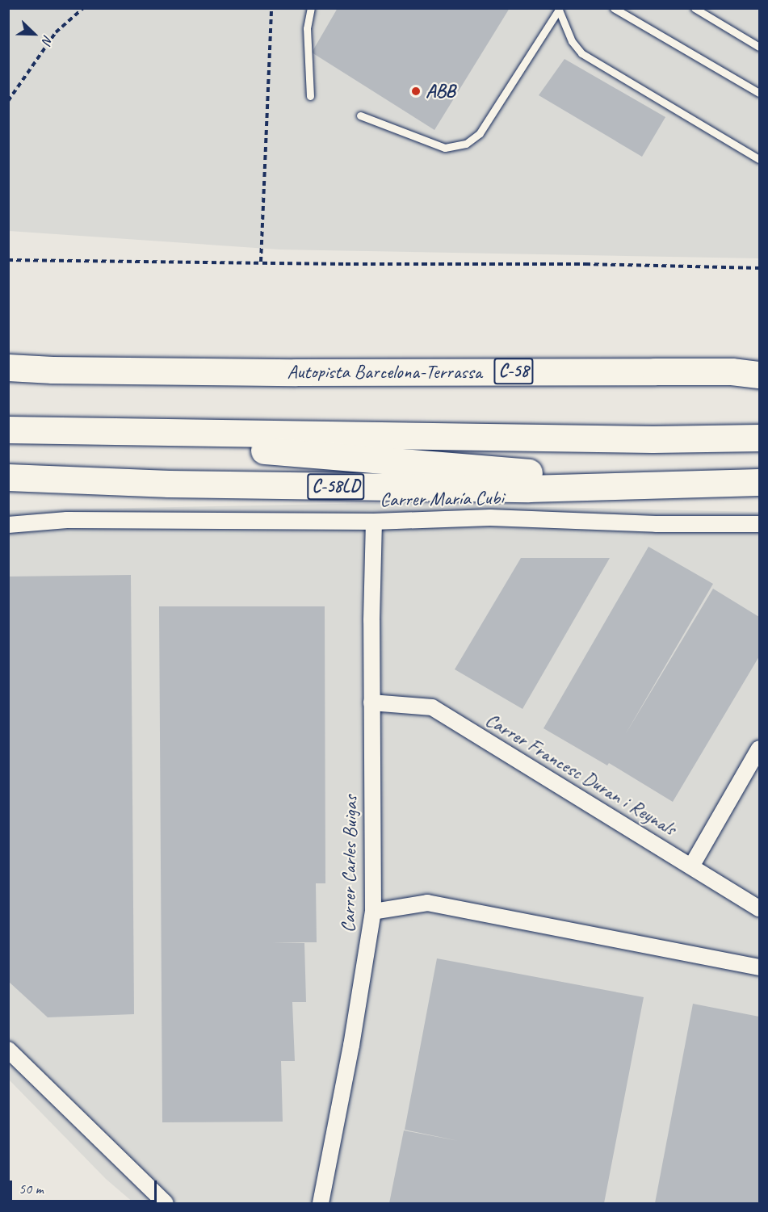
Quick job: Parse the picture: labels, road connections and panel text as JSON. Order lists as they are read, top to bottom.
{
  "streets": {
    "highway": ["C-58", "Autopista Barcelona-Terrassa", "C-58LD"],
    "street": ["Carrer María Cubi", "Carrer Francesc Duran i Reynals", "Carrer Carles Buigas"]
  },
  "crossings": [
    ["Carrer María Cubi", "Carrer Carles Buigas"],
    ["Carrer Francesc Duran i Reynals", "Carrer Carles Buigas"]
  ],
  "places": ["ABB"],
  "scale_bar": "50 m",
  "north": "bottom right"
}
